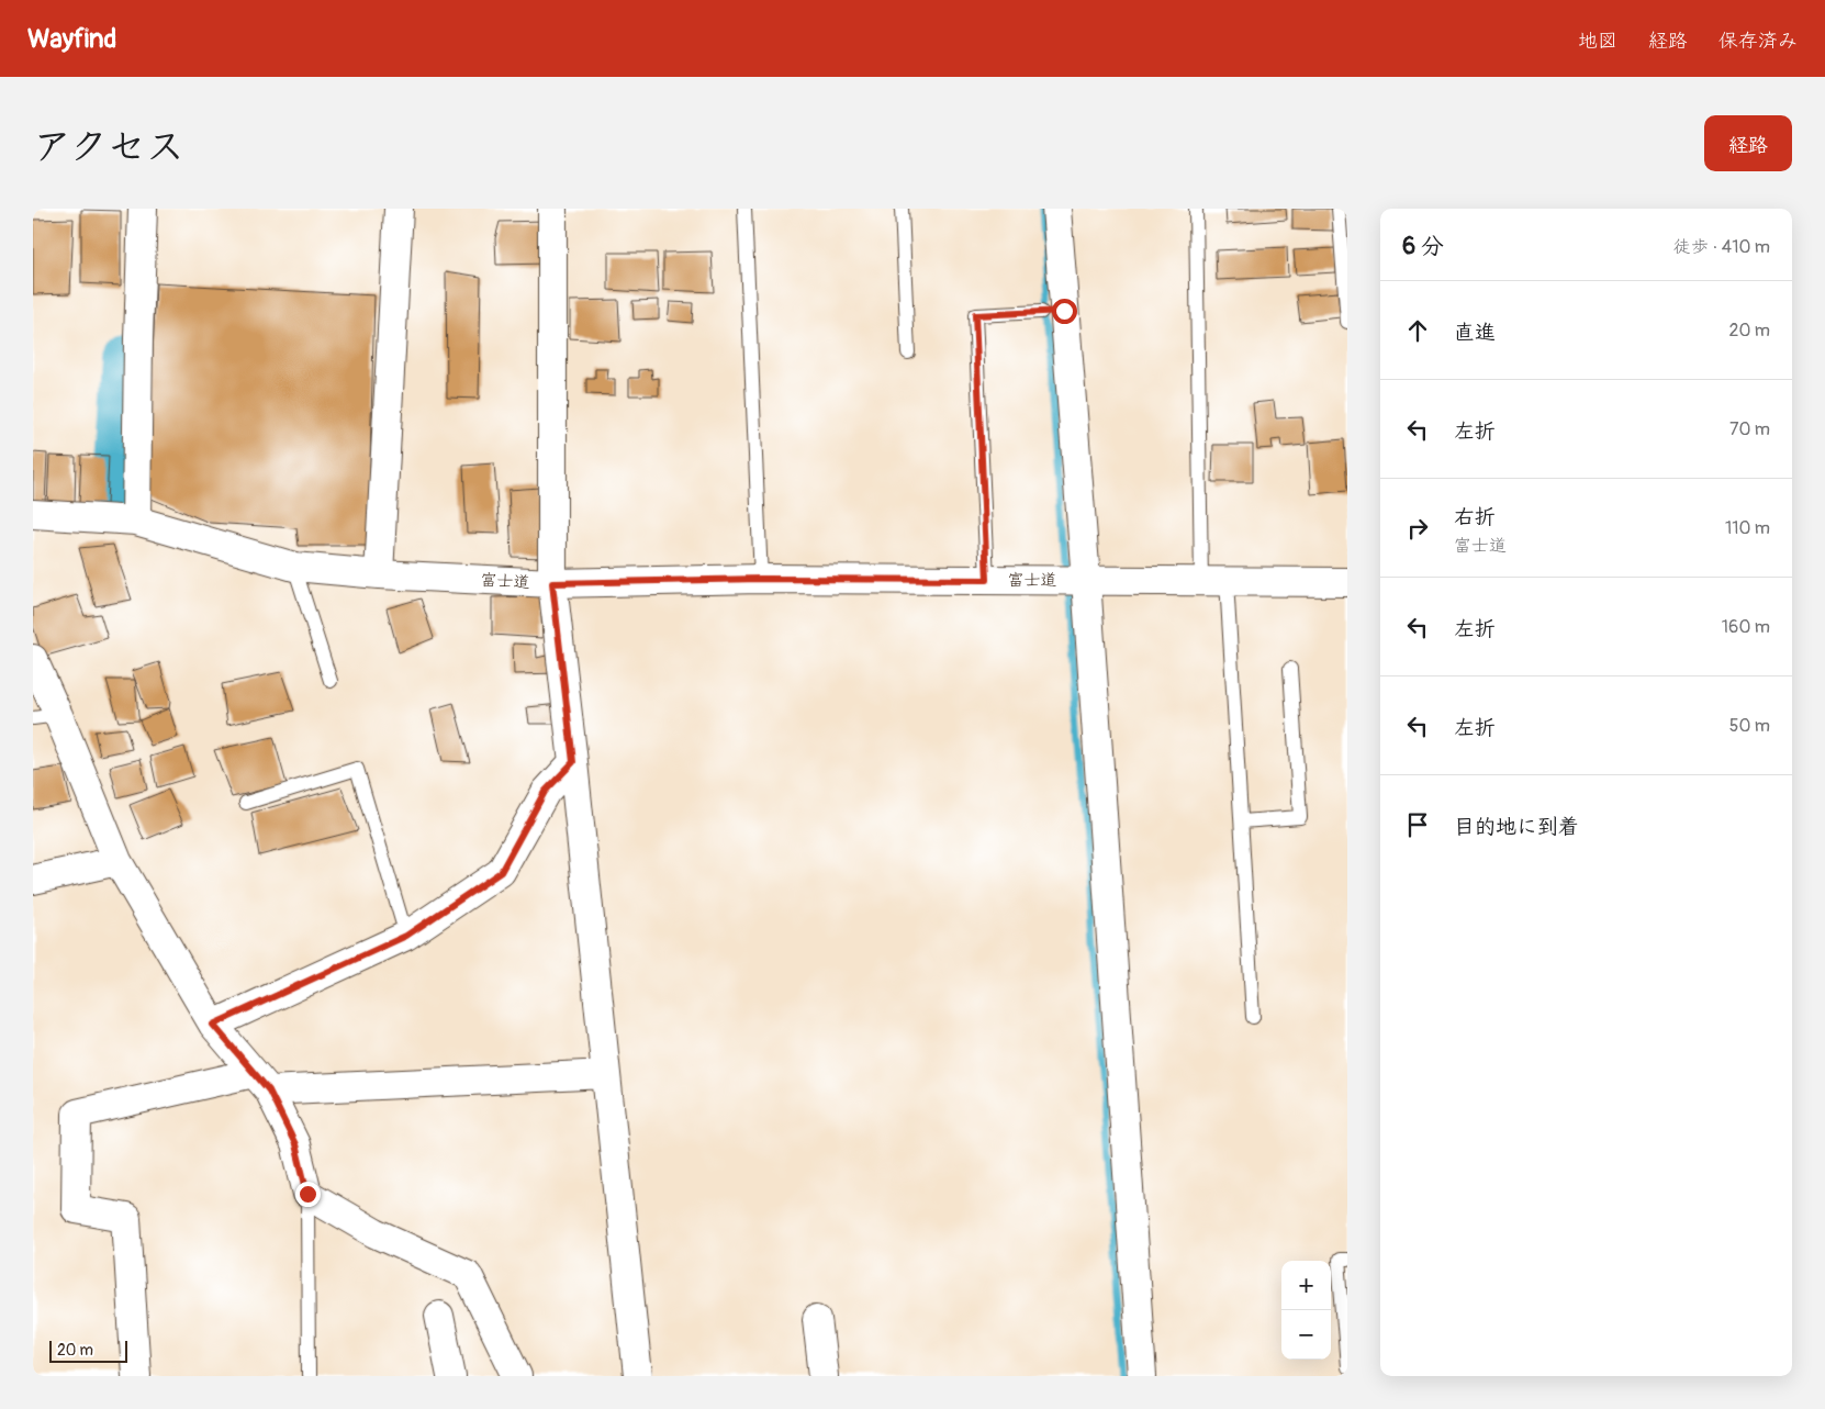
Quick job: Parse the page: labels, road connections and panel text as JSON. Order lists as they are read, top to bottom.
{
  "streets": {
    "street": ["富士道"]
  },
  "scale_bar": "20 m",
  "page": {
    "header": "Wayfind",
    "nav": ["地図", "経路", "保存済み"],
    "title": "アクセス",
    "buttons": "経路",
    "heading": ["6 分", "徒歩 · 410 m"],
    "list": [
      ["直進", "20 m"],
      ["左折", "70 m"],
      ["右折", "富士道", "110 m"],
      ["左折", "160 m"],
      ["左折", "50 m"],
      "目的地に到着"
    ],
    "map_buttons": ["+", "−"],
    "scale": "20 m"
  }
}
